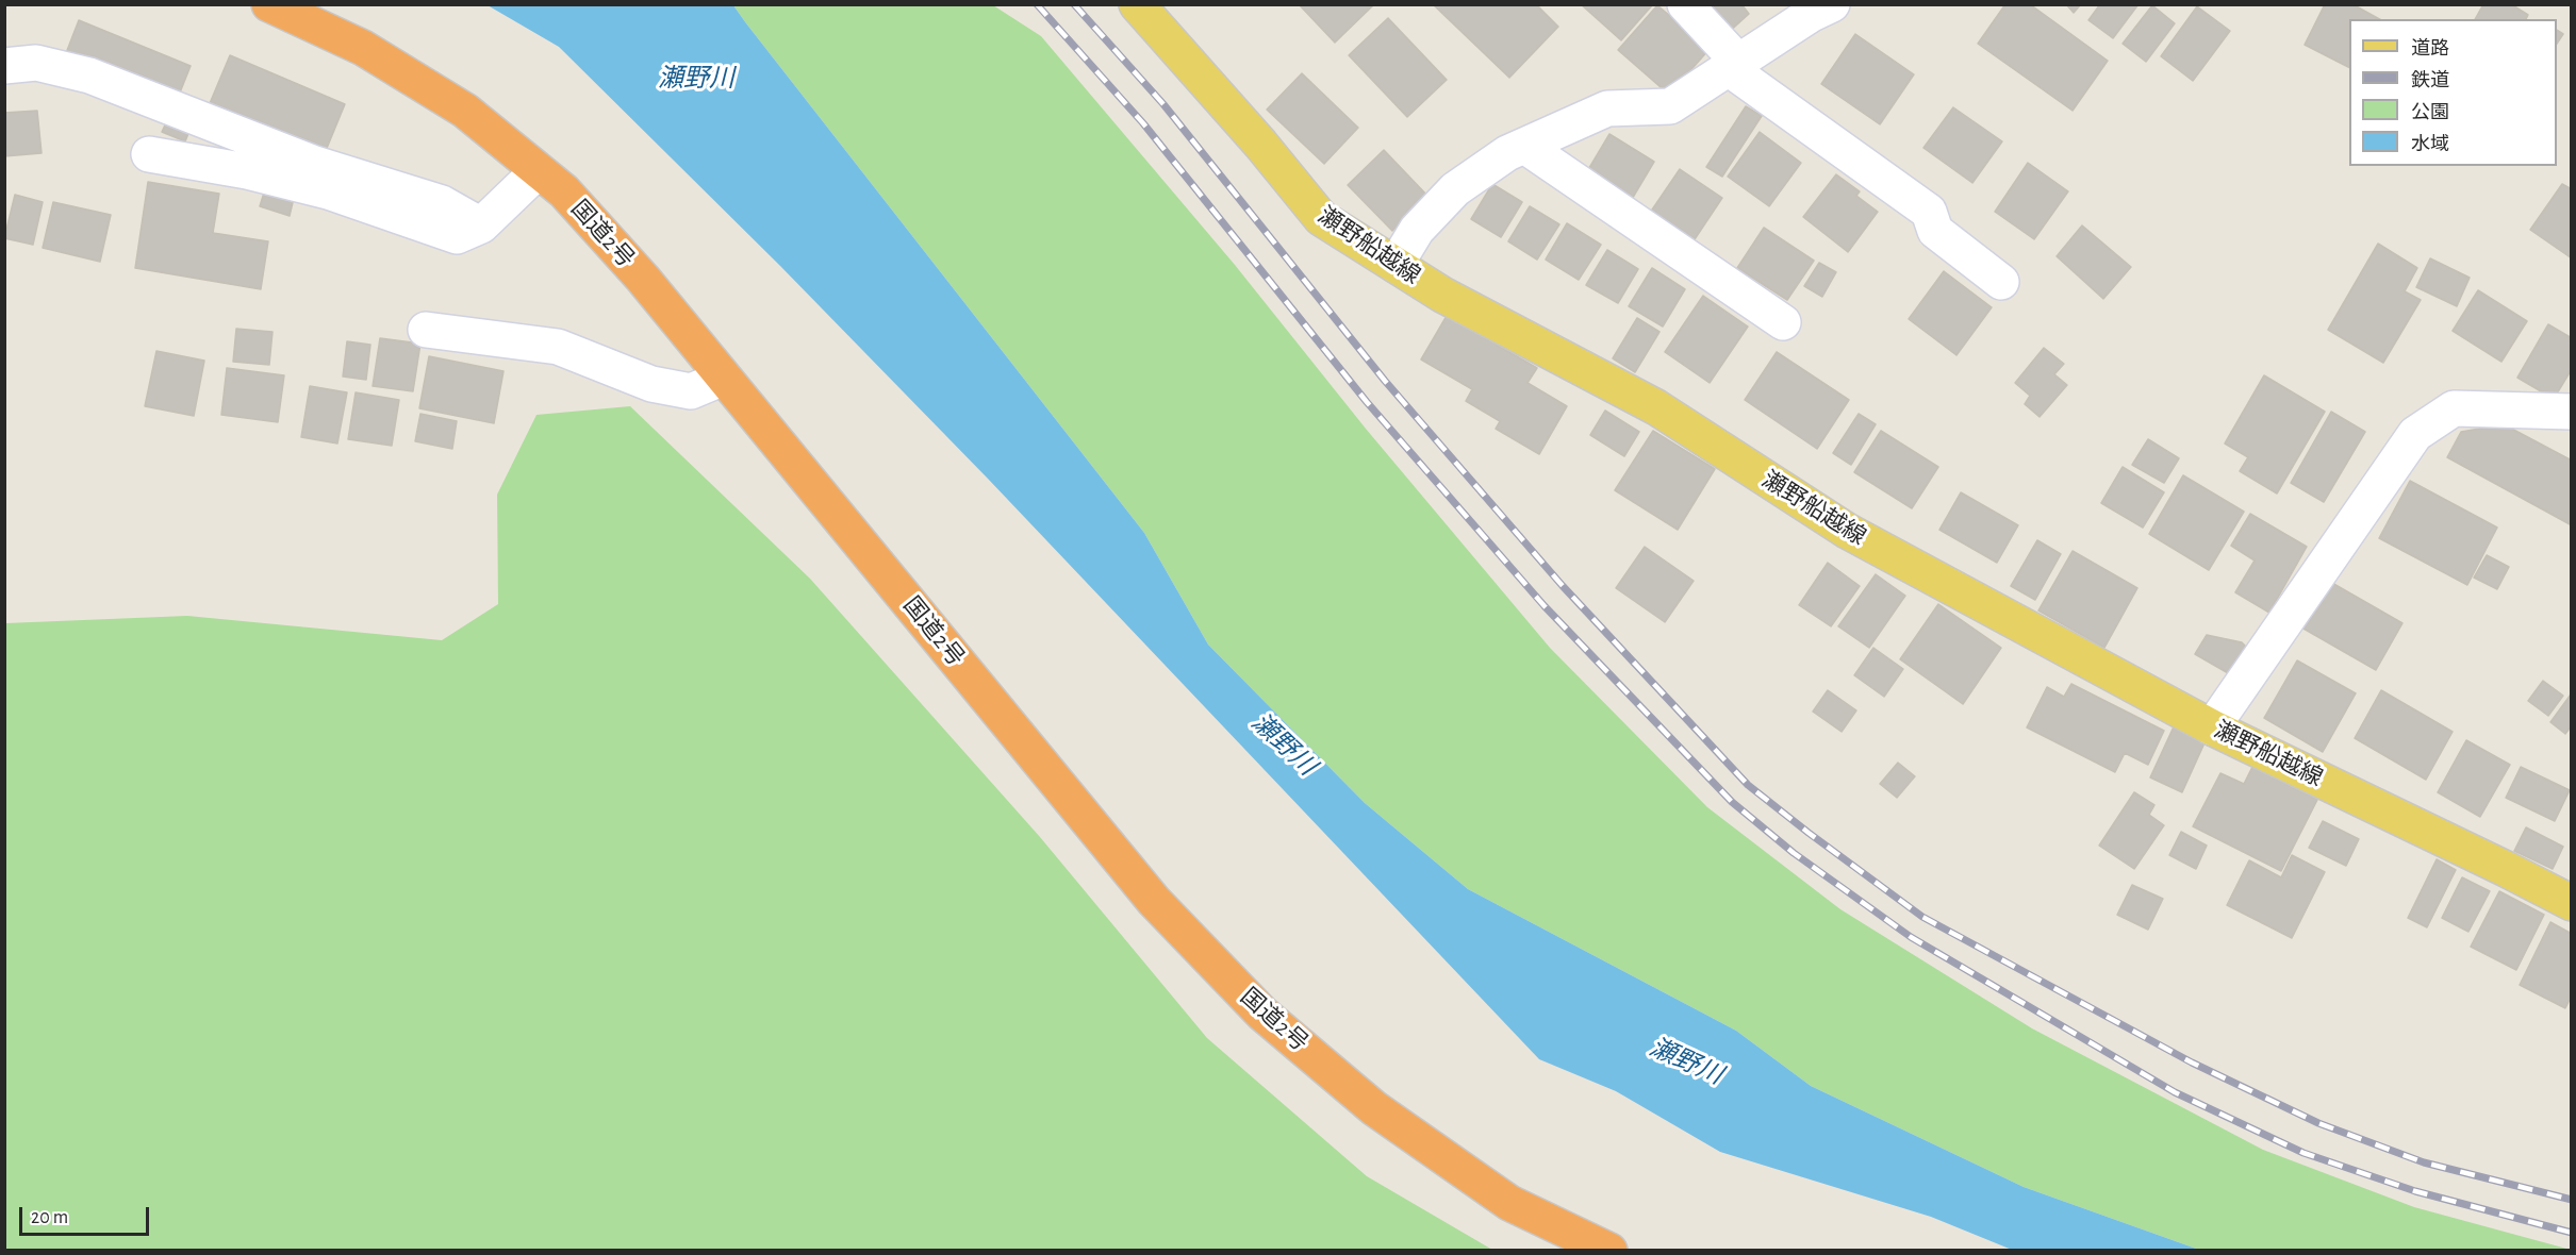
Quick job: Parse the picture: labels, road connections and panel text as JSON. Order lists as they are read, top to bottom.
{
  "streets": {
    "highway": ["国道2号"],
    "main road": ["瀬野船越線"]
  },
  "water": ["瀬野川"],
  "legend": [
    "道路",
    "鉄道",
    "公園",
    "水域"
  ],
  "scale_bar": "20 m"
}
